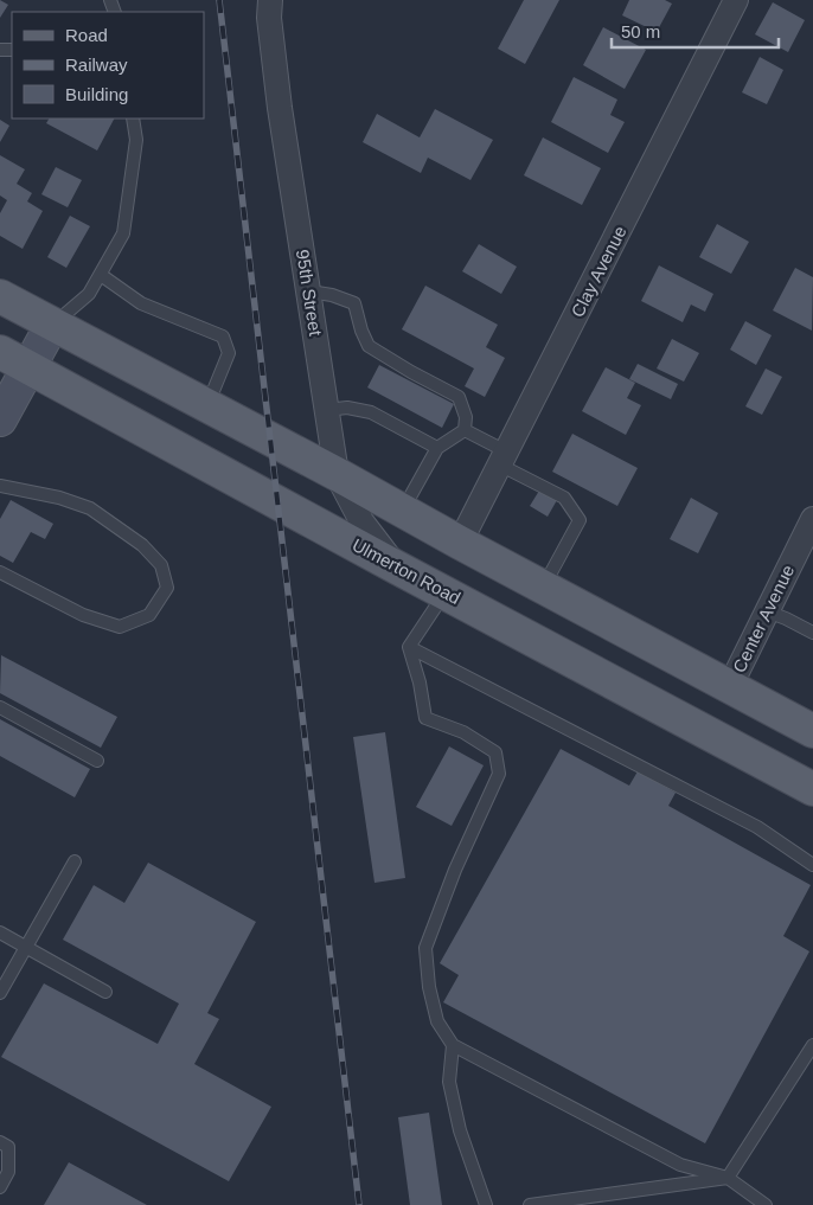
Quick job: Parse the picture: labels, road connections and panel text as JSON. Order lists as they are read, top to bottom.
{
  "streets": {
    "main road": ["Ulmerton Road"],
    "street": ["Clay Avenue", "95th Street", "Center Avenue"]
  },
  "crossings": [
    ["95th Street", "Ulmerton Road"]
  ],
  "legend": ["Road", "Railway", "Building"],
  "scale_bar": "50 m"
}
